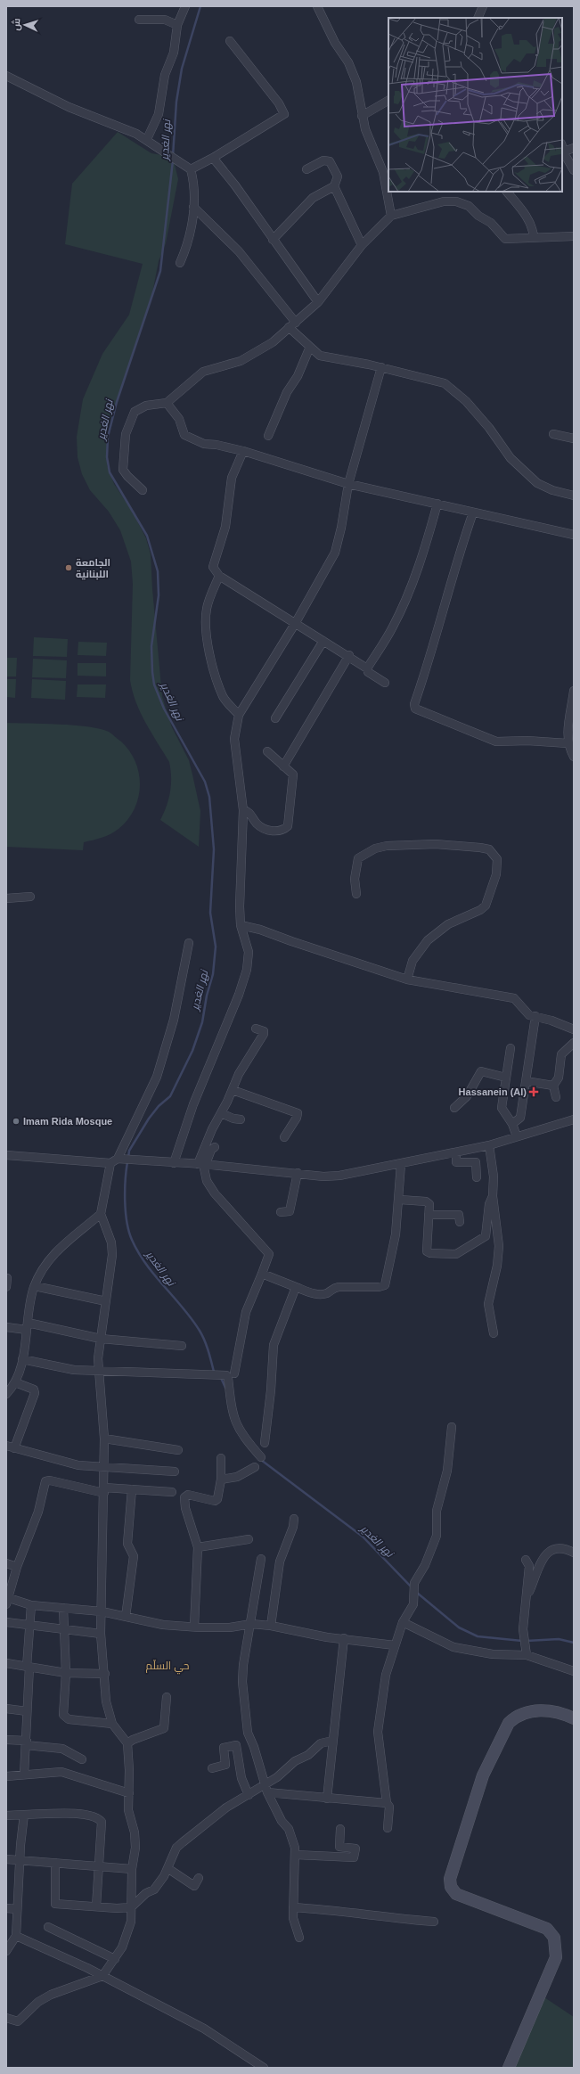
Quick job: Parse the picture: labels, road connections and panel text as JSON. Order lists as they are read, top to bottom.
{
  "districts": ["حي السلّم"],
  "water": ["نهر الغدير"],
  "places": {
    "other": ["الجامعة اللبنانية", "Imam Rida Mosque"],
    "health": ["Hassanein (Al)"]
  },
  "north": "left"
}
